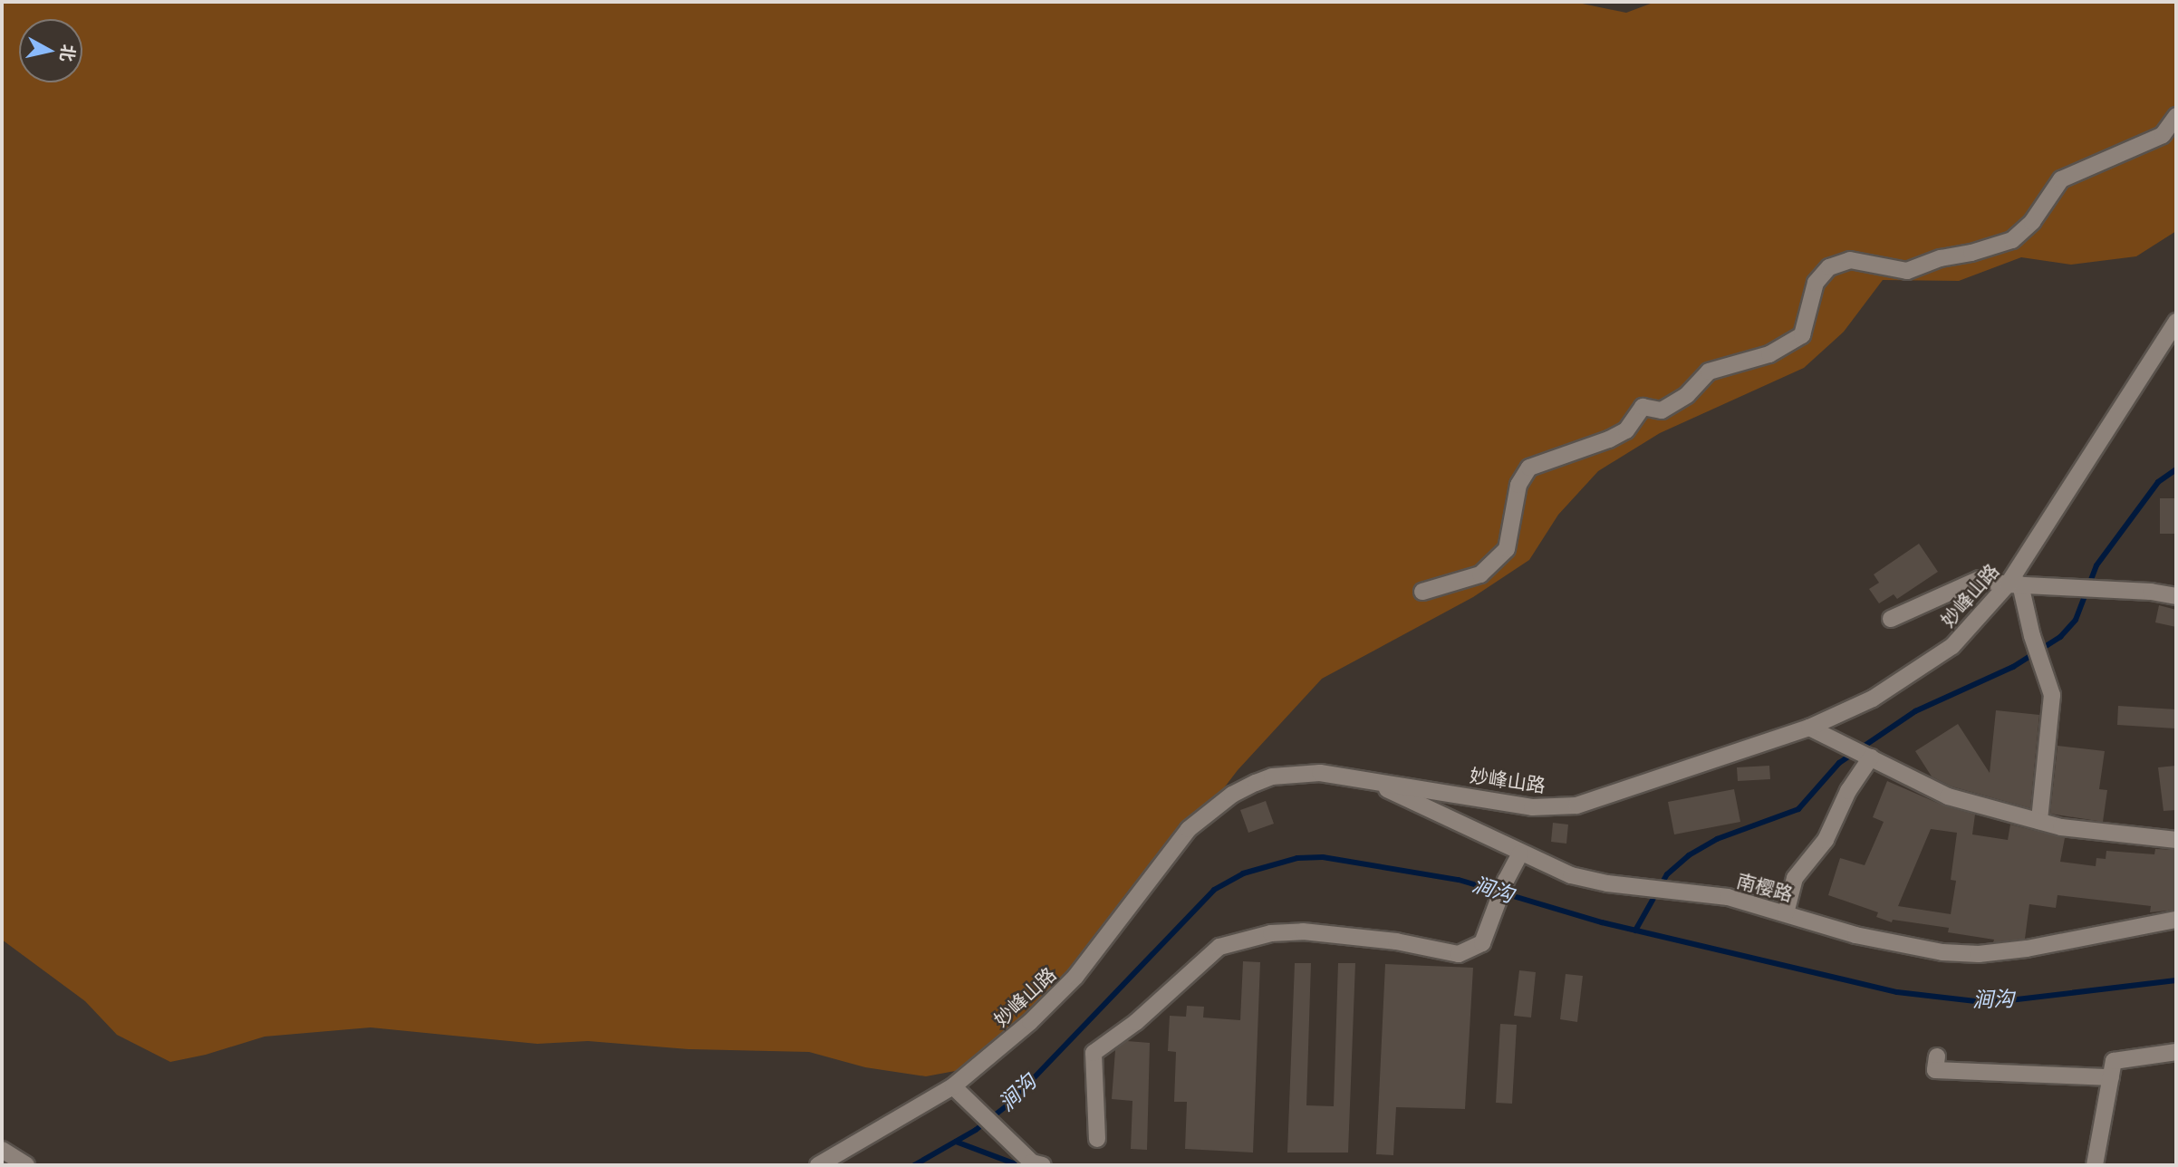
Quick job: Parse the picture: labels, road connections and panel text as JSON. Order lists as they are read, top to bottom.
{
  "streets": {
    "street": ["妙峰山路", "南樱路"]
  },
  "crossings": [
    ["妙峰山路", "南樱路"]
  ],
  "water": ["涧沟"],
  "north": "right"
}
